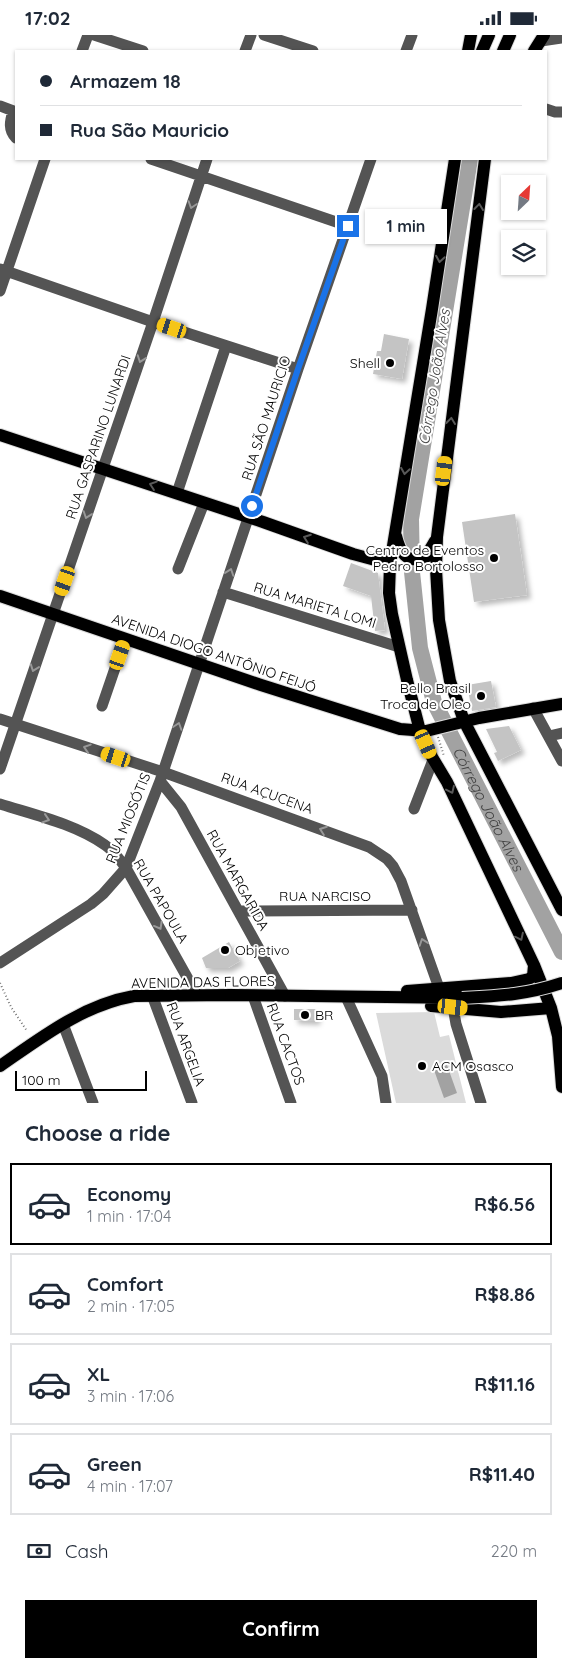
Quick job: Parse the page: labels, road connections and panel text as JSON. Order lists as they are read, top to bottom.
{
  "streets": {
    "main road": ["AVENIDA DIOGO ANTÔNIO FEIJÓ", "AVENIDA DAS FLORES"],
    "street": [
      "RUA SÃO MAURICIO",
      "RUA GASPARINO LUNARDI",
      "RUA MARIETA LOMI",
      "RUA AÇUCENA",
      "RUA MIOSÓTIS",
      "RUA MARGARIDA",
      "RUA NARCISO",
      "RUA PAPOULA",
      "RUA ARGELIA",
      "RUA CACTOS"
    ]
  },
  "crossings": [
    ["RUA SÃO MAURICIO", "RUA MARIETA LOMI"],
    ["RUA SÃO MAURICIO", "AVENIDA DIOGO ANTÔNIO FEIJÓ"],
    ["RUA SÃO MAURICIO", "RUA AÇUCENA"],
    ["RUA SÃO MAURICIO", "RUA MIOSÓTIS"],
    ["RUA SÃO MAURICIO", "RUA MARGARIDA"],
    ["RUA GASPARINO LUNARDI", "AVENIDA DIOGO ANTÔNIO FEIJÓ"],
    ["RUA GASPARINO LUNARDI", "RUA AÇUCENA"],
    ["RUA AÇUCENA", "RUA MIOSÓTIS"],
    ["RUA AÇUCENA", "RUA MARGARIDA"],
    ["RUA AÇUCENA", "RUA NARCISO"],
    ["RUA AÇUCENA", "AVENIDA DAS FLORES"],
    ["RUA MIOSÓTIS", "RUA MARGARIDA"],
    ["RUA MIOSÓTIS", "RUA PAPOULA"],
    ["RUA MARGARIDA", "RUA NARCISO"],
    ["RUA MARGARIDA", "AVENIDA DAS FLORES"],
    ["RUA PAPOULA", "AVENIDA DAS FLORES"],
    ["AVENIDA DAS FLORES", "RUA ARGELIA"],
    ["AVENIDA DAS FLORES", "RUA CACTOS"]
  ],
  "one_way": ["RUA AÇUCENA", "RUA PAPOULA"],
  "water": ["Córrego João Alves"],
  "places": [
    "Shell",
    "Centro de Eventos Pedro Bortolosso",
    "Bello Brasil Troca de Oleo",
    "Objetivo",
    "BR",
    "ACM Osasco"
  ],
  "scale_bar": "100 m",
  "north": "top right",
  "page": {
    "status": "17:02",
    "banner": ["Armazem 18", "Rua São Mauricio"],
    "bubble": "1 min",
    "scale": "100 m",
    "heading": "Choose a ride",
    "list": [
      {
        "name": "Economy",
        "note": "1 min · 17:04",
        "value": "R$6.56"
      },
      {
        "name": "Comfort",
        "note": "2 min · 17:05",
        "value": "R$8.86"
      },
      {
        "name": "XL",
        "note": "3 min · 17:06",
        "value": "R$11.16"
      },
      {
        "name": "Green",
        "note": "4 min · 17:07",
        "value": "R$11.40"
      }
    ],
    "pay": ["Cash", "220 m"],
    "buttons": "Confirm"
  }
}
